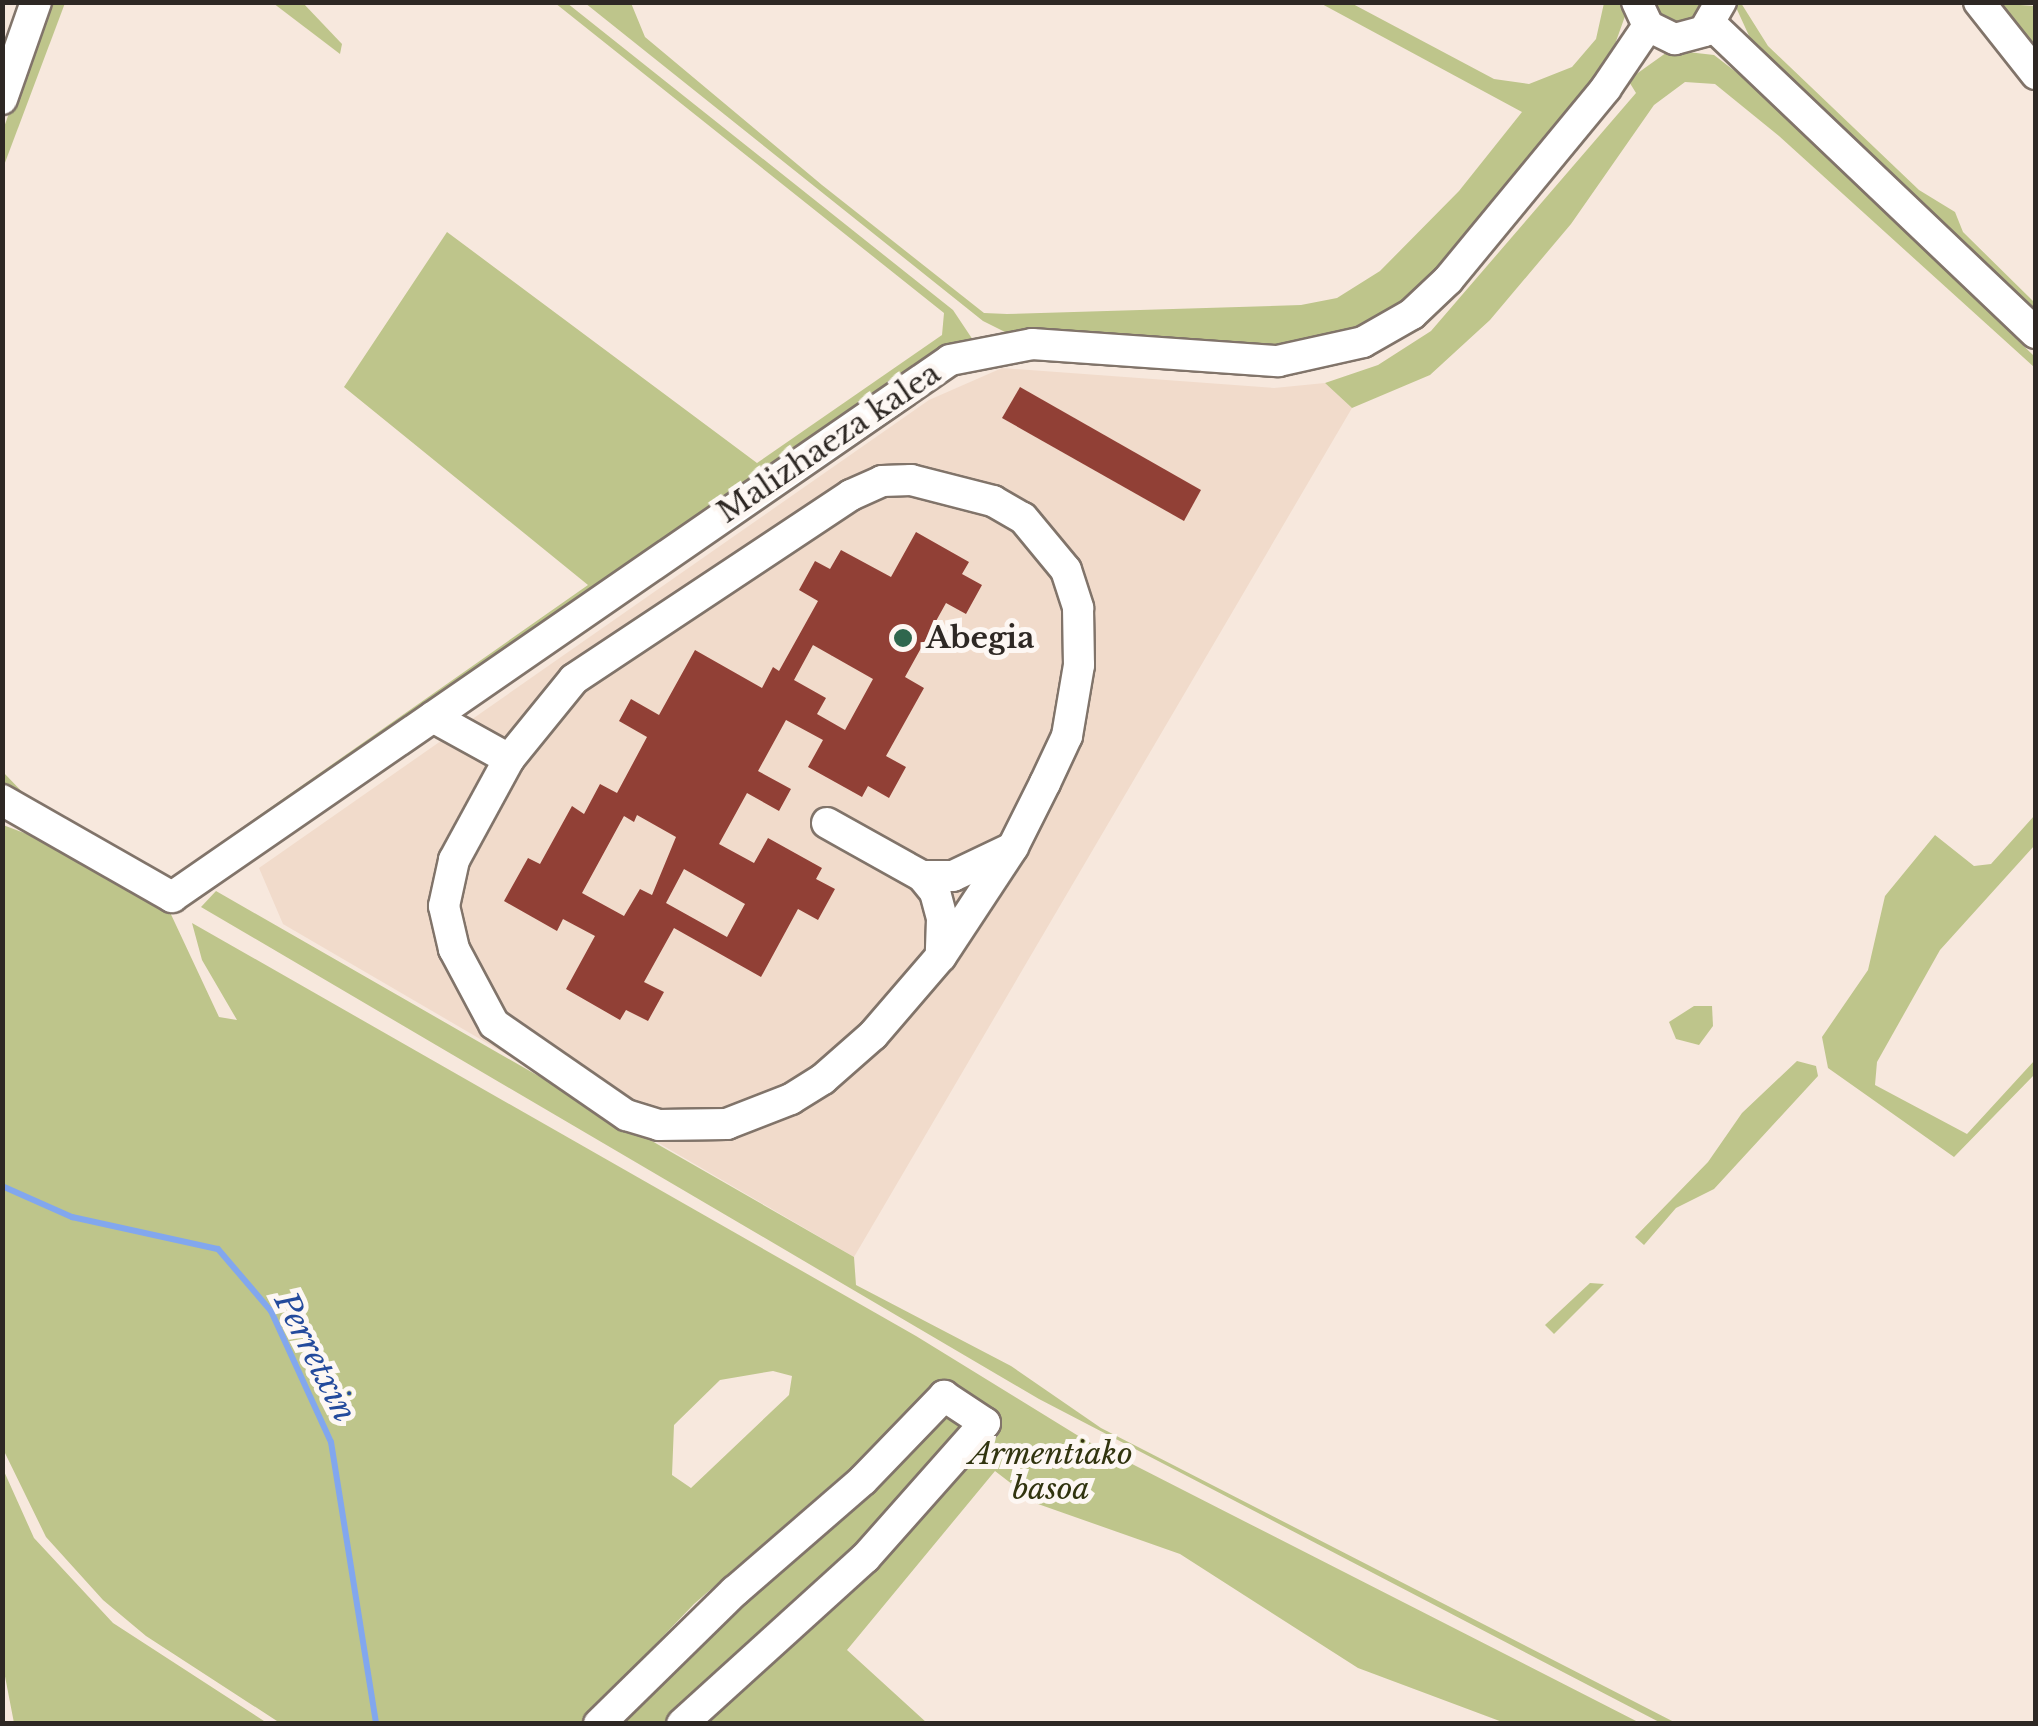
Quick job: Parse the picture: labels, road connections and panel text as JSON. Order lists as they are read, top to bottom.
{
  "streets": {
    "street": ["Malizhaeza kalea"]
  },
  "water": ["Perretxin"],
  "parks": ["Armentiako basoa"],
  "places": ["Abegia"]
}
